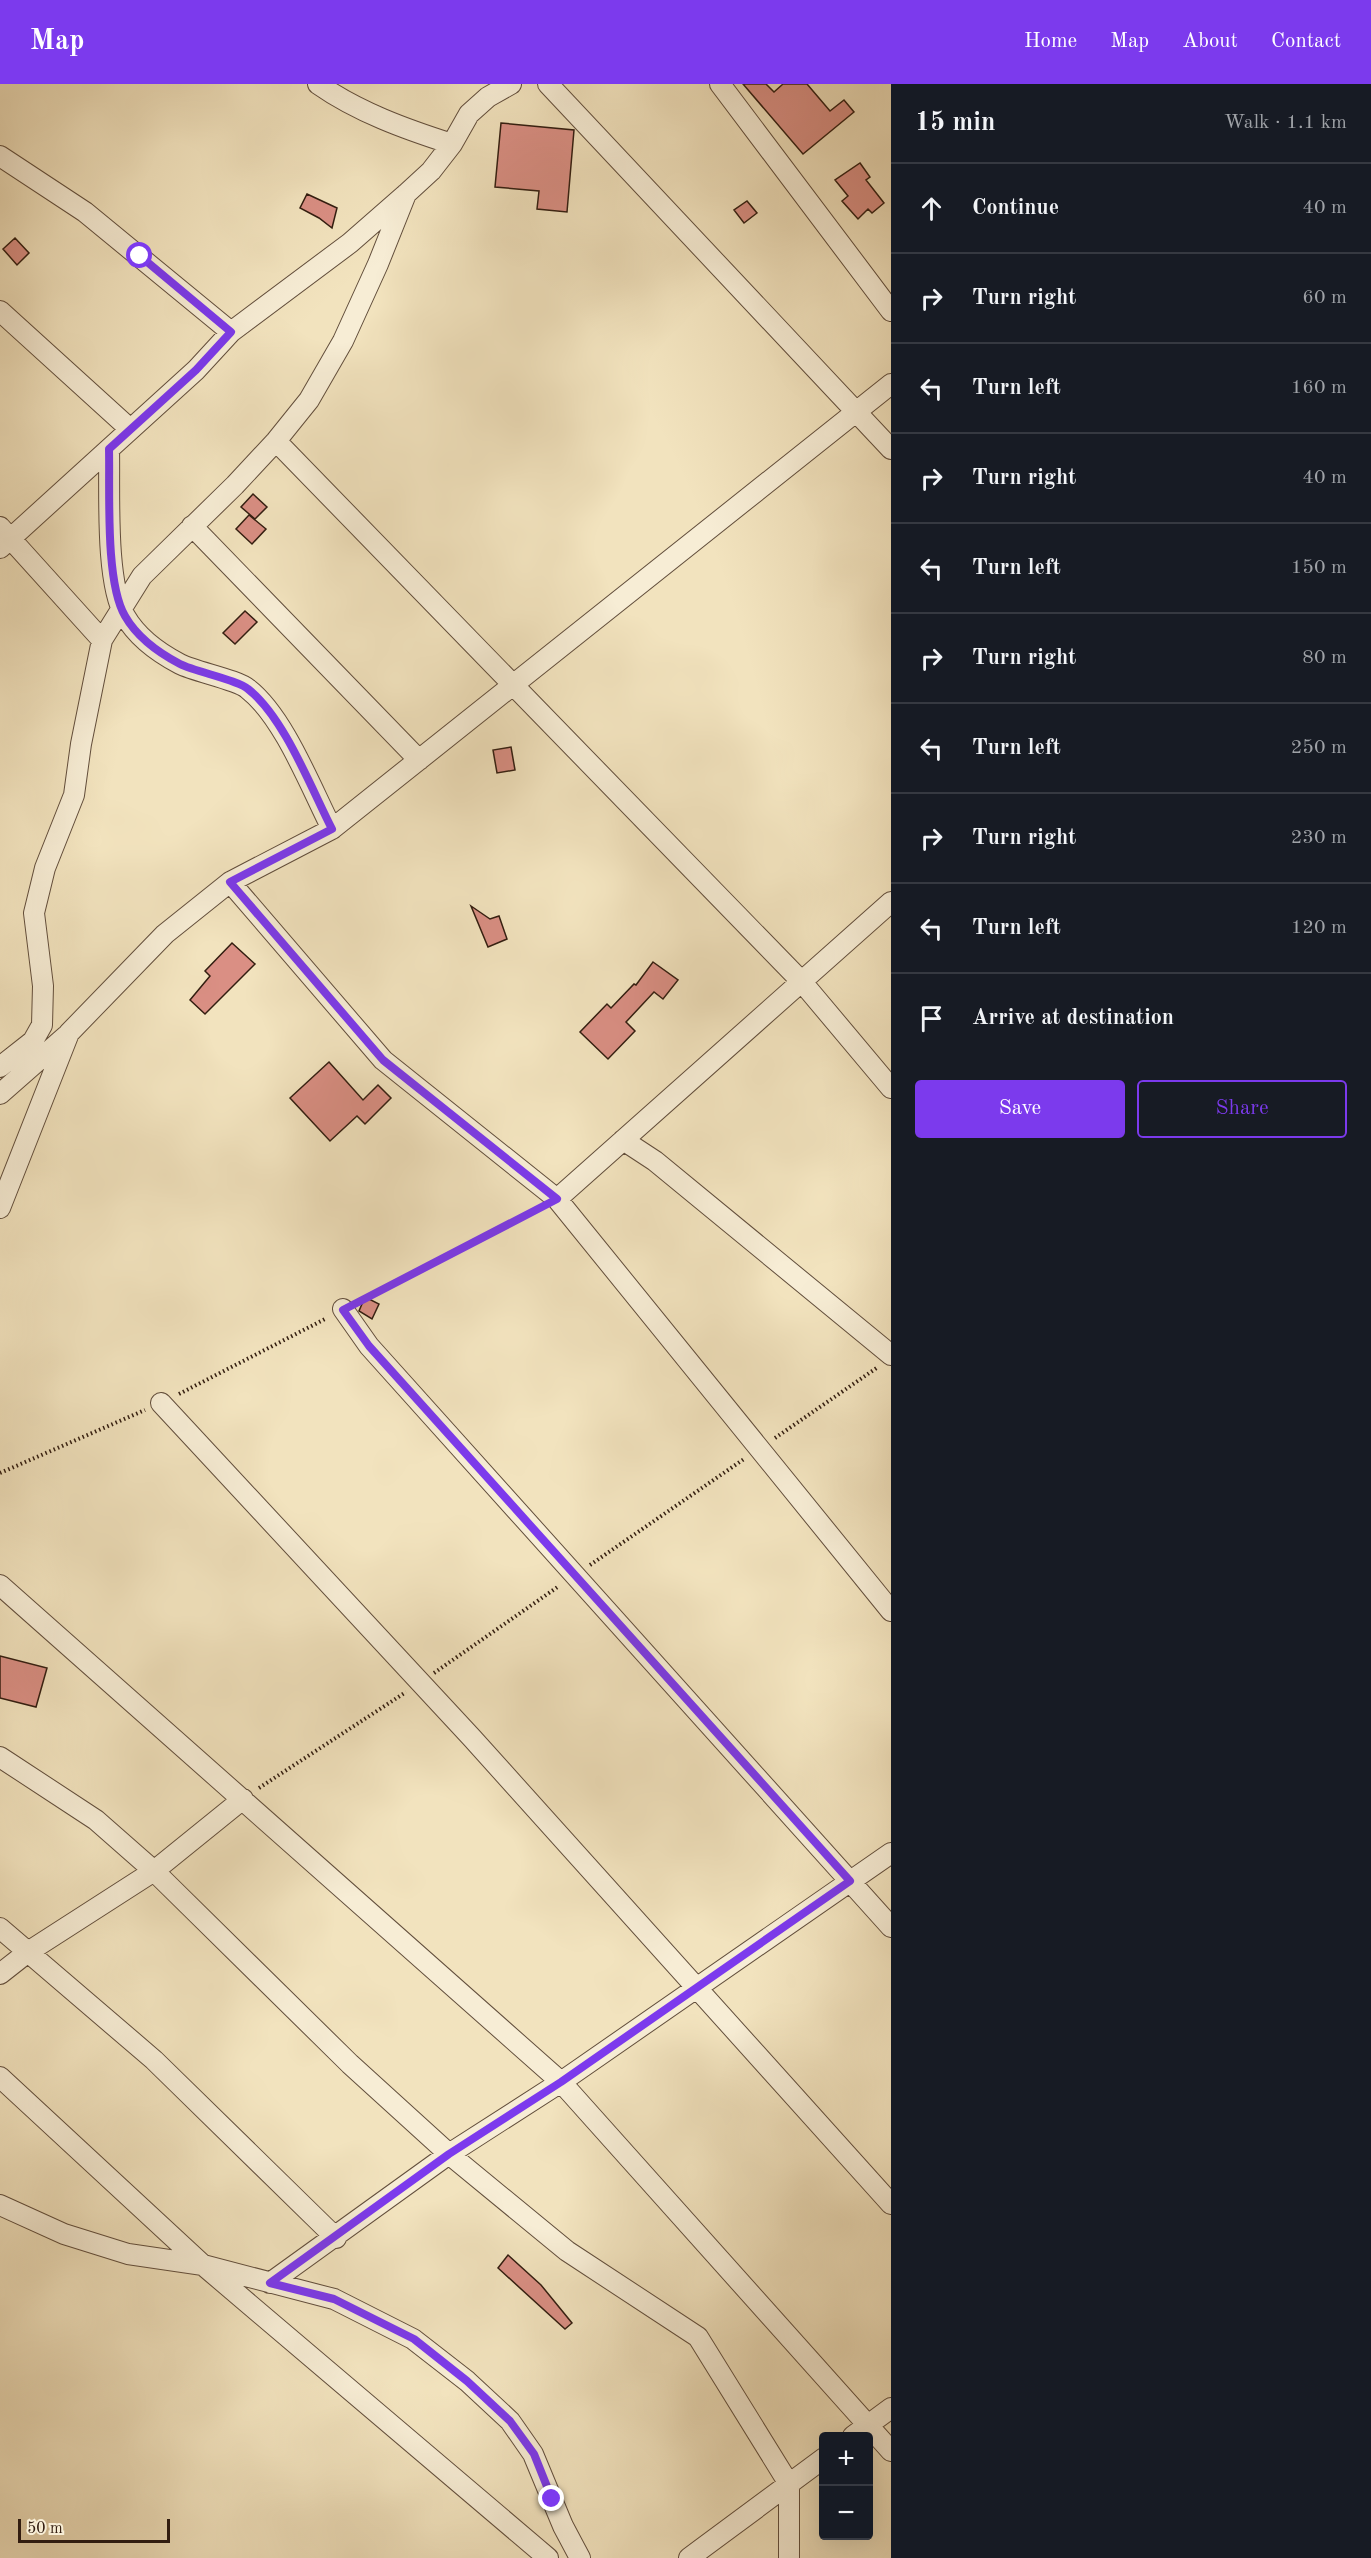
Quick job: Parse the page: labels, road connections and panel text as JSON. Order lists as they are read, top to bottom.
{
  "scale_bar": "50 m",
  "page": {
    "header": "Map",
    "nav": [
      "Home",
      "Map",
      "About",
      "Contact"
    ],
    "heading": ["15 min", "Walk · 1.1 km"],
    "list": [
      ["Continue", "40 m"],
      ["Turn right", "60 m"],
      ["Turn left", "160 m"],
      ["Turn right", "40 m"],
      ["Turn left", "150 m"],
      ["Turn right", "80 m"],
      ["Turn left", "250 m"],
      ["Turn right", "230 m"],
      ["Turn left", "120 m"],
      "Arrive at destination"
    ],
    "buttons": ["Save", "Share"],
    "map_buttons": ["+", "−"],
    "scale": "50 m"
  }
}
